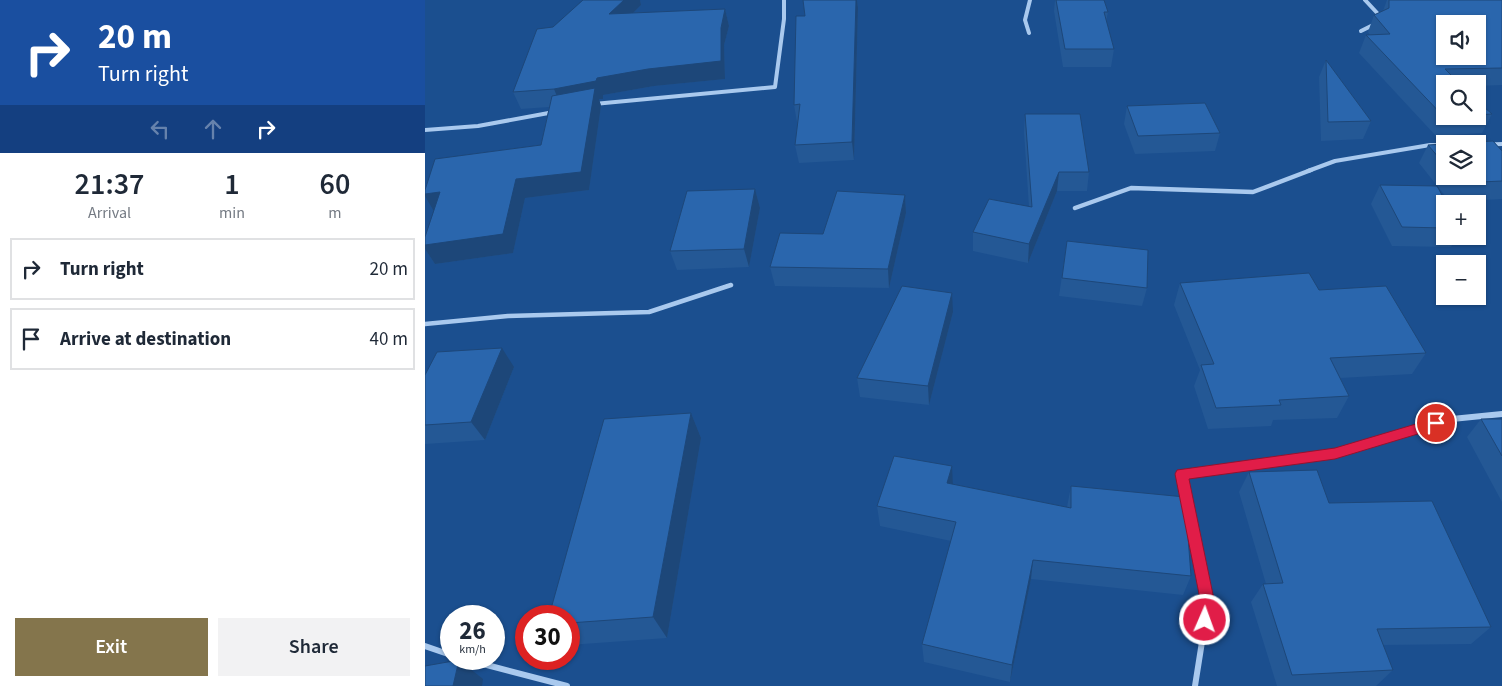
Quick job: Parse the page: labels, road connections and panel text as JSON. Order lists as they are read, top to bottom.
{
  "page": {
    "turn": ["20 m", "Turn right"],
    "map_buttons": ["+", "−"],
    "eta": [
      "21:37",
      "Arrival",
      "1",
      "min",
      "60",
      "m"
    ],
    "list": [
      {
        "name": "Turn right",
        "value": "20 m"
      },
      {
        "name": "Arrive at destination",
        "value": "40 m"
      }
    ],
    "speed": "26 km/h",
    "limit": "30",
    "buttons": ["Exit", "Share"]
  }
}
